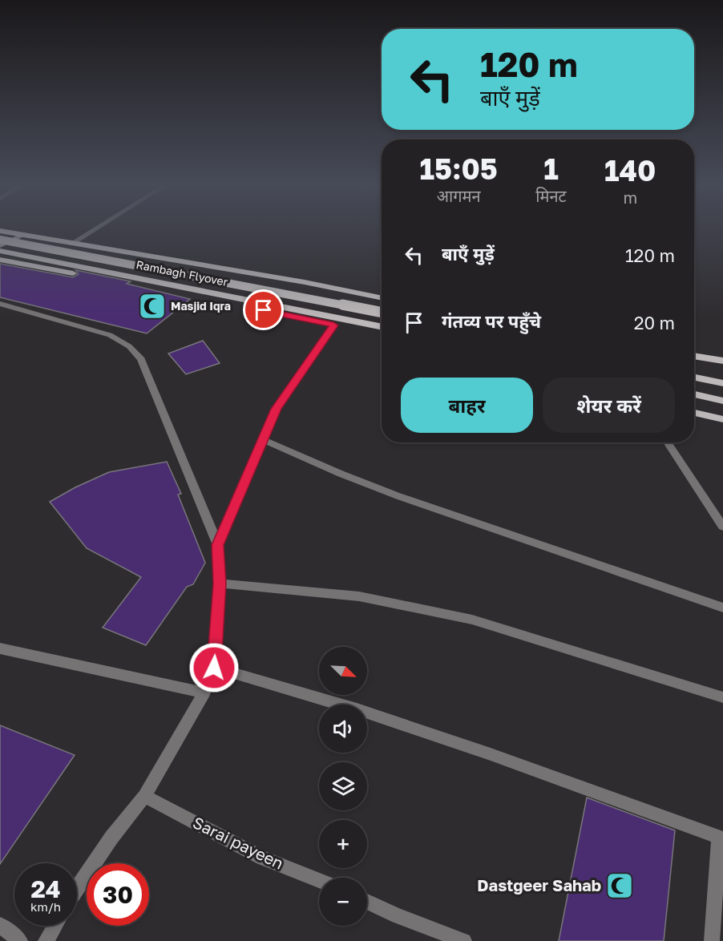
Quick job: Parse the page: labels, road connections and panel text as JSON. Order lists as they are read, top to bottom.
{
  "streets": {
    "main road": ["Rambagh Flyover"],
    "street": ["Sarai payeen"]
  },
  "places": {
    "mosque": ["Masjid Iqra", "Dastgeer Sahab"]
  },
  "north": "bottom right",
  "page": {
    "turn": ["120 m", "बाएँ मुड़ें"],
    "eta": [
      "15:05",
      "आगमन",
      "1",
      "मिनट",
      "140",
      "m"
    ],
    "list": [
      {
        "name": "बाएँ मुड़ें",
        "value": "120 m"
      },
      {
        "name": "गंतव्य पर पहुँचे",
        "value": "20 m"
      }
    ],
    "buttons": ["बाहर", "शेयर करें"],
    "map_buttons": ["+", "−"],
    "speed": "24 km/h",
    "limit": "30"
  }
}
